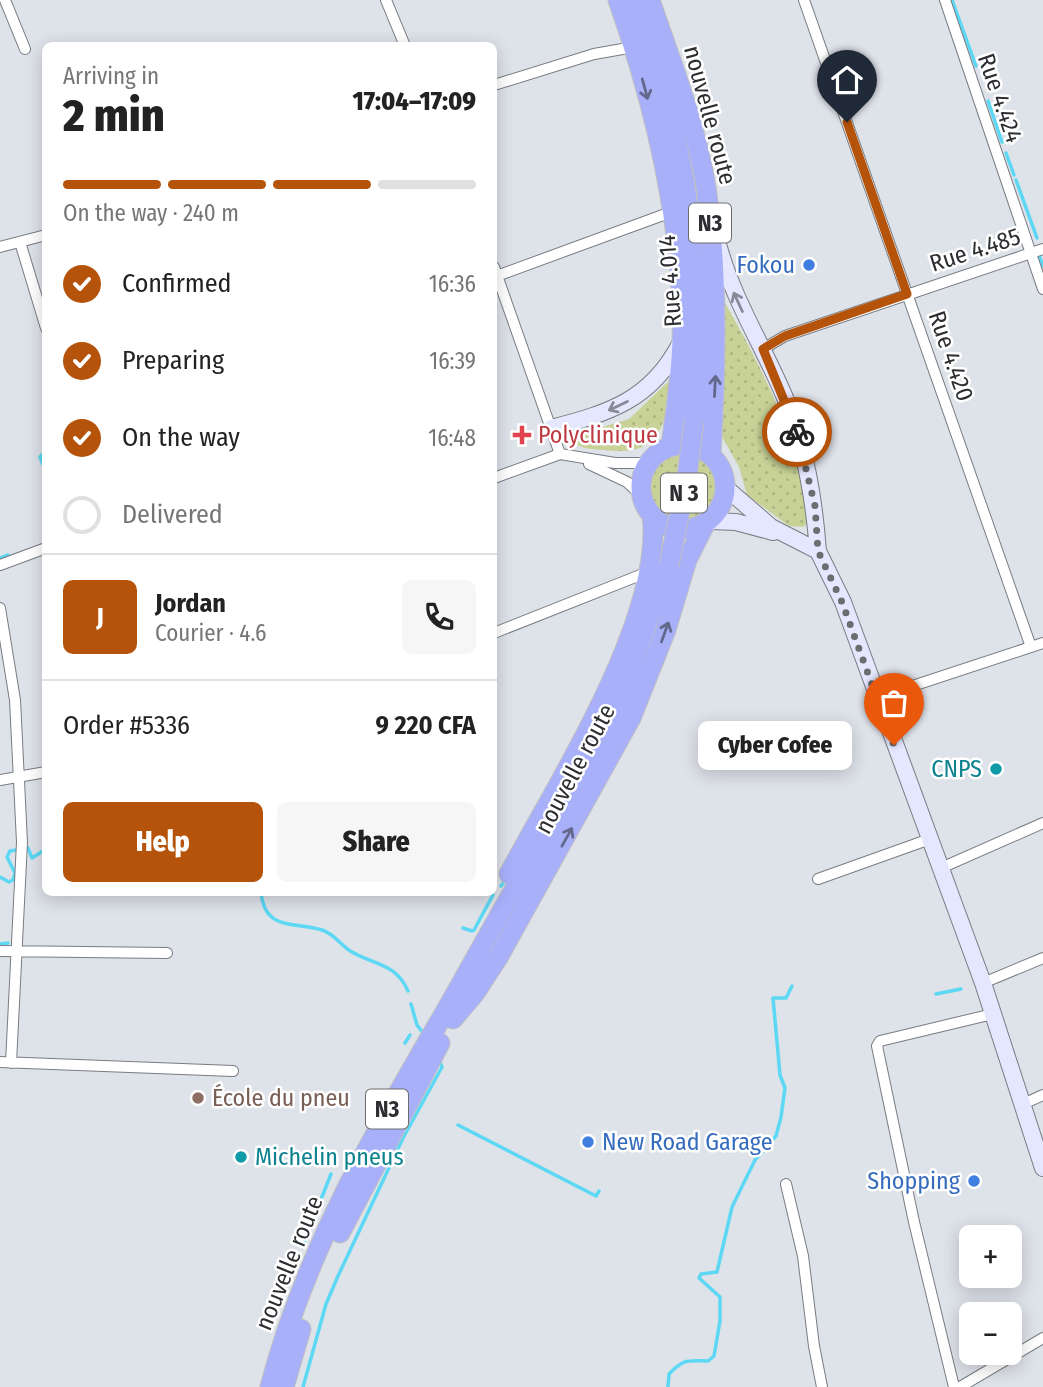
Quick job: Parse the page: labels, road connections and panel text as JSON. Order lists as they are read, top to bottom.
{
  "streets": {
    "highway": [
      "nouvelle route",
      "N3",
      "Rue 4.014",
      "N 3"
    ],
    "street": ["Rue 4.424", "Rue 4.485", "Rue 4.420"]
  },
  "crossings": [
    ["Rue 4.424", "Rue 4.485"],
    ["nouvelle route", "N3"],
    ["nouvelle route", "Rue 4.014"],
    ["Rue 4.485", "Rue 4.420"]
  ],
  "places": {
    "other": [
      "Fokou",
      "Cyber Cofee",
      "CNPS",
      "École du pneu",
      "New Road Garage",
      "Michelin pneus",
      "Shopping"
    ],
    "health": ["Polyclinique"]
  },
  "page": {
    "heading": ["2 min", "Arriving in", "17:04–17:09"],
    "panel": [
      "Jordan",
      "Courier · 4.6",
      "Order #5336",
      "9 220 CFA"
    ],
    "bar": "On the way · 240 m",
    "list": [
      ["Confirmed", "16:36"],
      ["Preparing", "16:39"],
      ["On the way", "16:48"],
      "Delivered"
    ],
    "round": "J",
    "bubble": "Cyber Cofee",
    "buttons": ["Help", "Share"],
    "map_buttons": ["+", "−"]
  }
}
